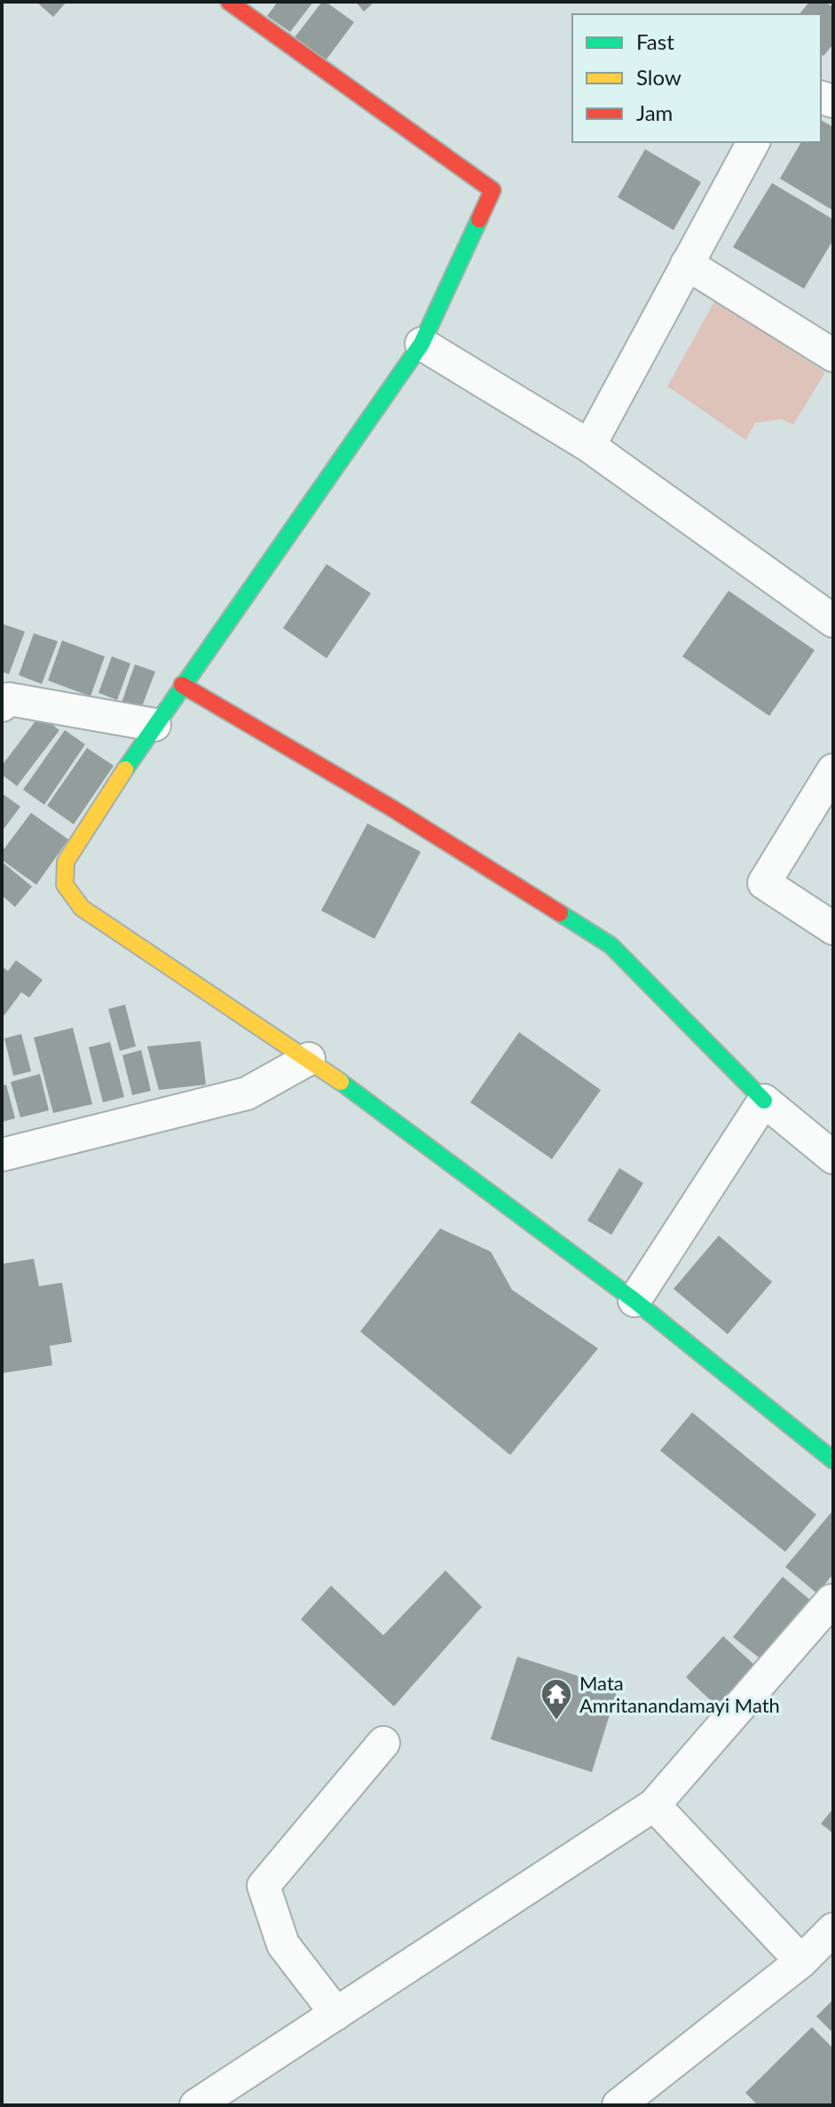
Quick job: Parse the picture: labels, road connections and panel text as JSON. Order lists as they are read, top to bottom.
{
  "places": {
    "temple": ["Mata Amritanandamayi Math"]
  },
  "legend": ["Fast", "Slow", "Jam"]
}
